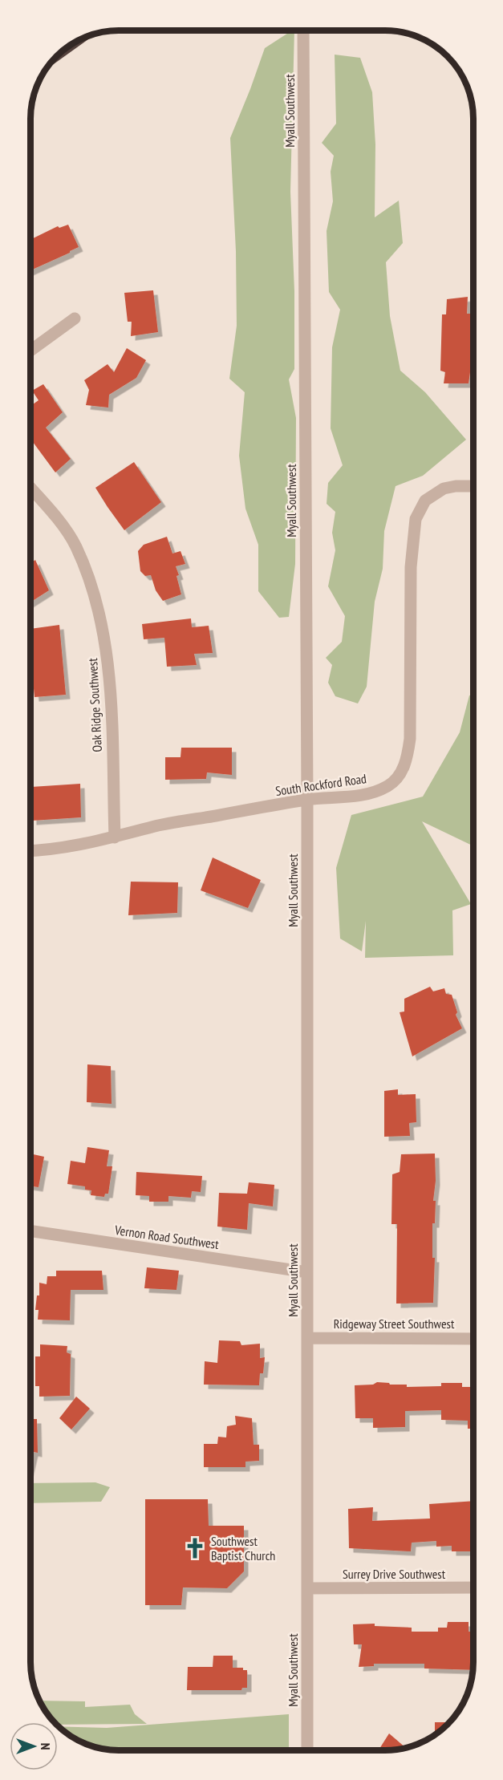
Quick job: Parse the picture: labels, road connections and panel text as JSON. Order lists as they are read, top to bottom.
{
  "streets": {
    "street": [
      "Myall Southwest",
      "Oak Ridge Southwest",
      "South Rockford Road",
      "Vernon Road Southwest",
      "Ridgeway Street Southwest",
      "Surrey Drive Southwest"
    ]
  },
  "crossings": [
    ["Myall Southwest", "South Rockford Road"],
    ["Myall Southwest", "Vernon Road Southwest"],
    ["Myall Southwest", "Ridgeway Street Southwest"],
    ["Myall Southwest", "Surrey Drive Southwest"],
    ["Oak Ridge Southwest", "South Rockford Road"]
  ],
  "places": {
    "church": ["Southwest Baptist Church"]
  },
  "north": "right"
}
